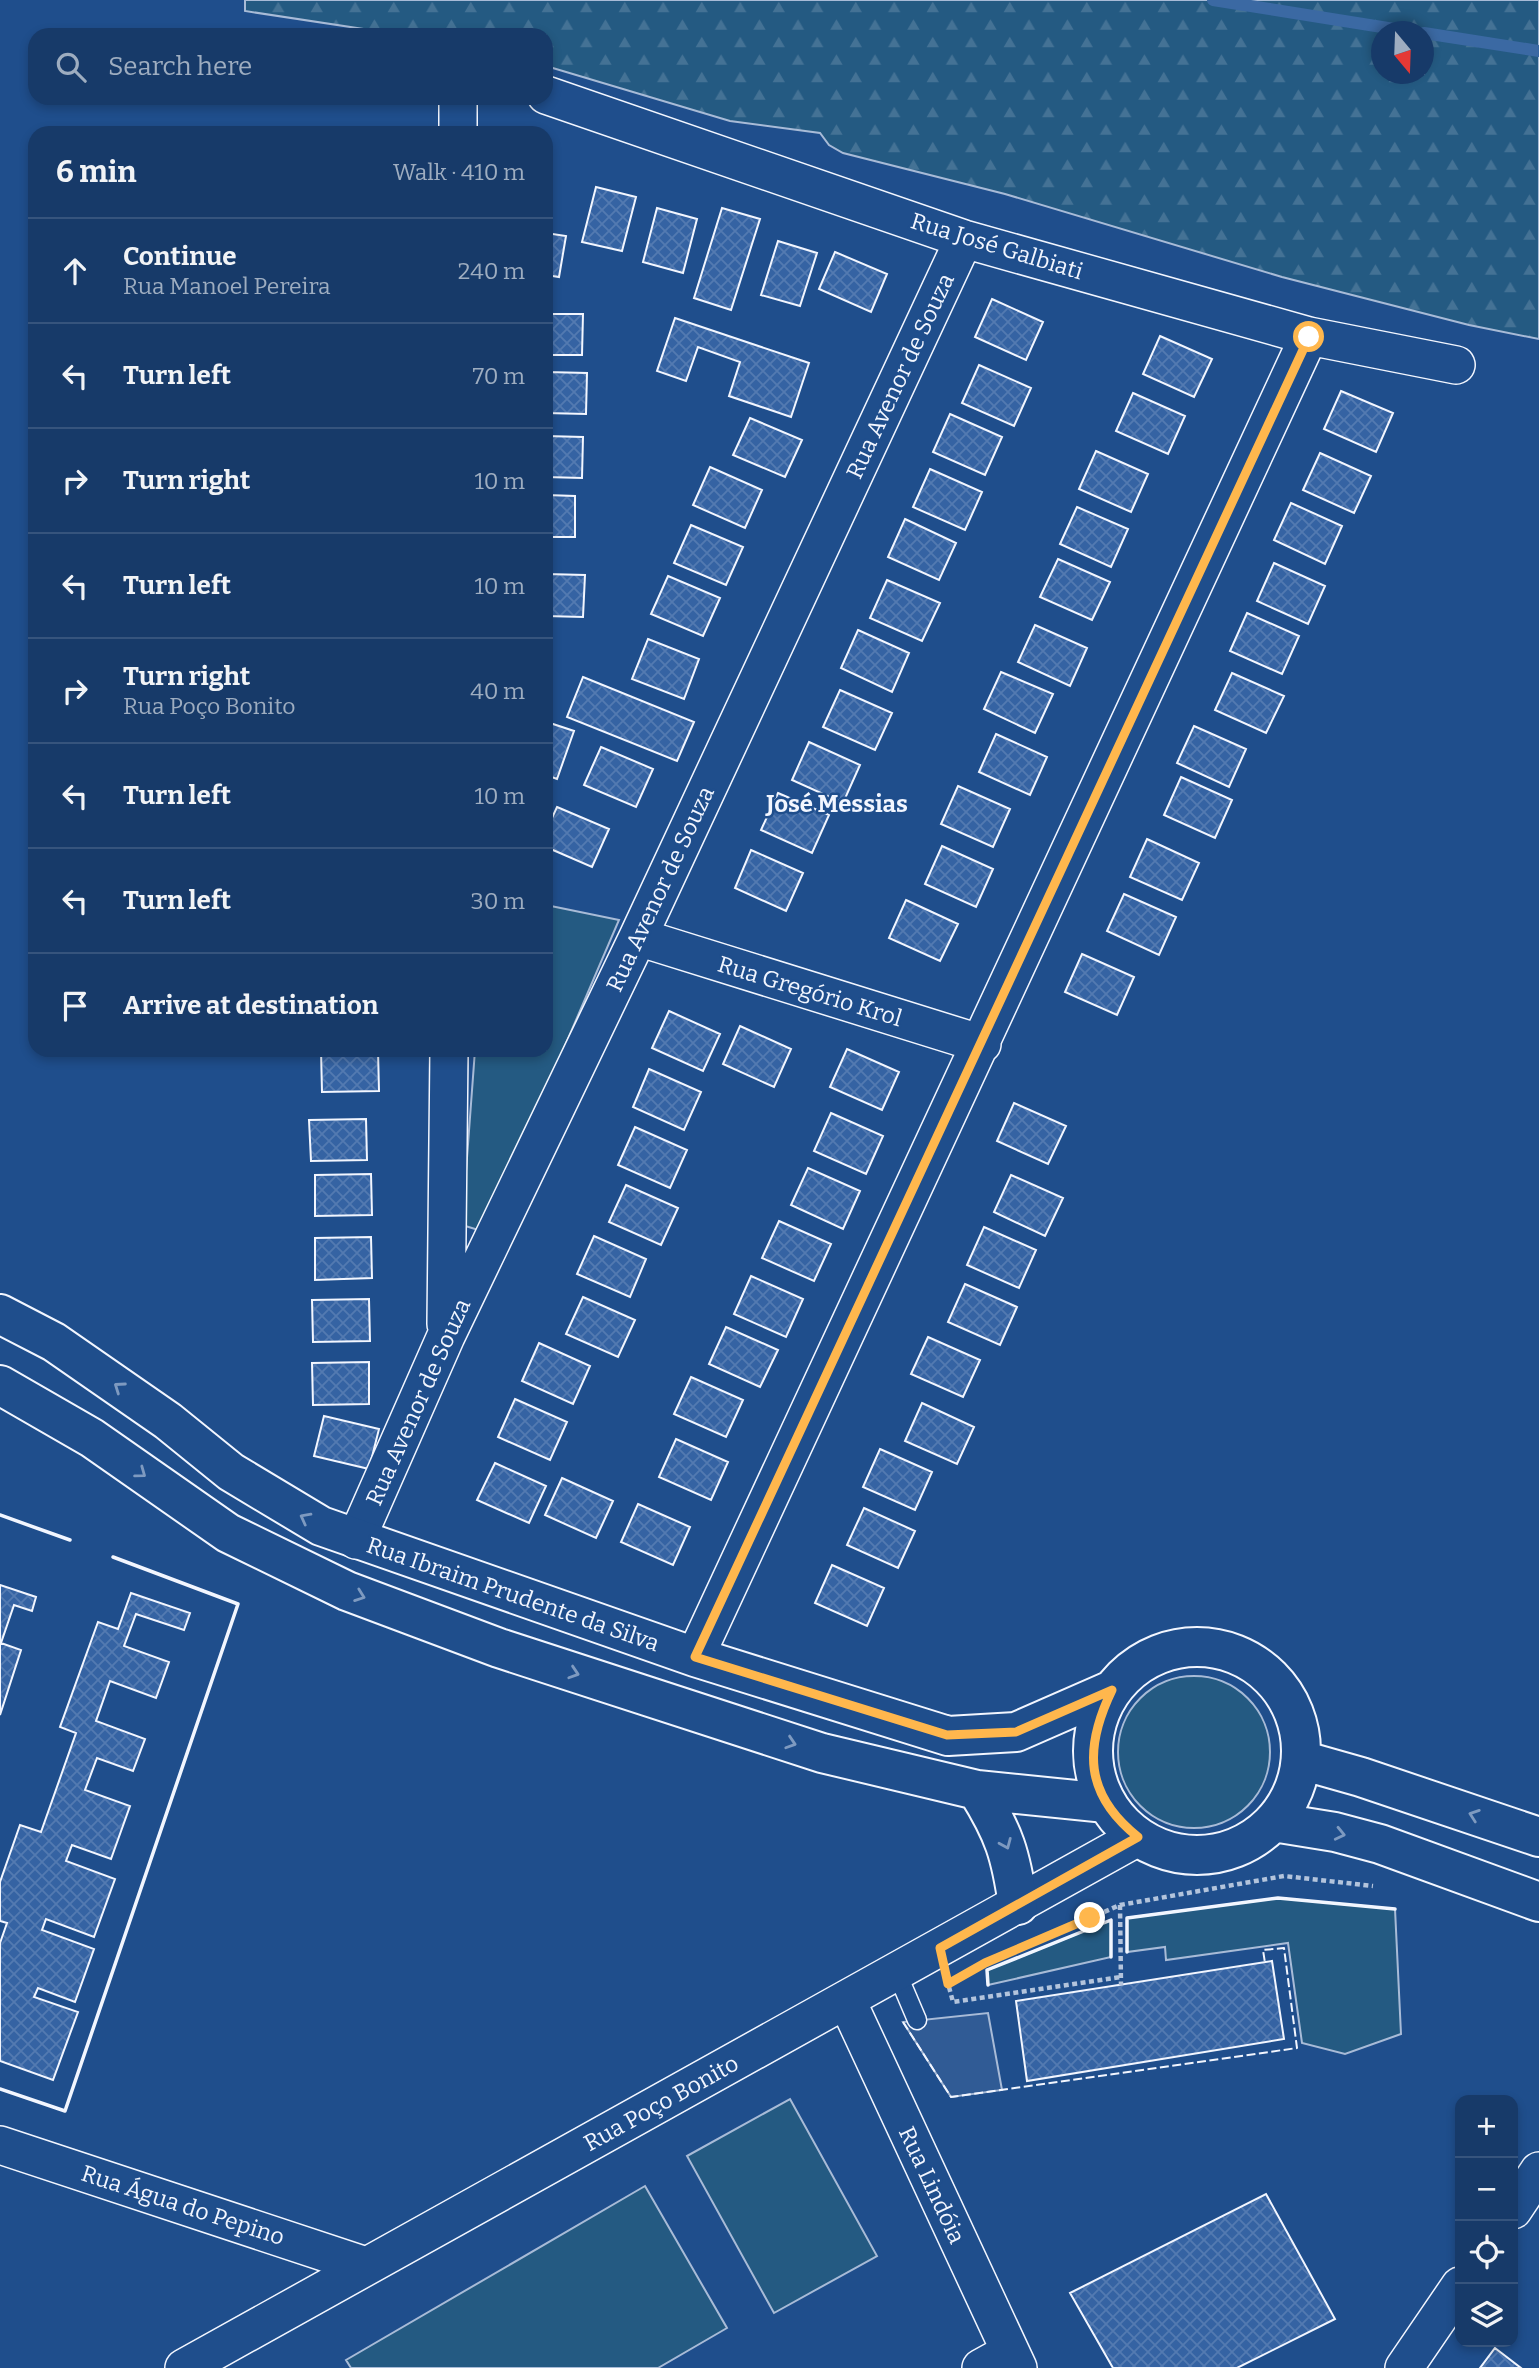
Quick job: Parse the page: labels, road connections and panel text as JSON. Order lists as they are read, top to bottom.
{
  "streets": {
    "street": [
      "Rua José Galbiati",
      "Rua Avenor de Souza",
      "Rua Gregório Krol",
      "Rua Ibraim Prudente da Silva",
      "Rua Poço Bonito",
      "Rua Lindóia",
      "Rua Água do Pepino"
    ]
  },
  "crossings": [
    ["Rua José Galbiati", "Rua Avenor de Souza"],
    ["Rua Avenor de Souza", "Rua Gregório Krol"],
    ["Rua Avenor de Souza", "Rua Ibraim Prudente da Silva"],
    ["Rua Ibraim Prudente da Silva", "Rua Poço Bonito"],
    ["Rua Poço Bonito", "Rua Lindóia"],
    ["Rua Poço Bonito", "Rua Água do Pepino"]
  ],
  "districts": ["José Messias"],
  "north": "bottom",
  "page": {
    "search": "Search here",
    "heading": ["6 min", "Walk · 410 m"],
    "list": [
      ["Continue", "Rua Manoel Pereira", "240 m"],
      ["Turn left", "70 m"],
      ["Turn right", "10 m"],
      ["Turn left", "10 m"],
      ["Turn right", "Rua Poço Bonito", "40 m"],
      ["Turn left", "10 m"],
      ["Turn left", "30 m"],
      "Arrive at destination"
    ],
    "map_buttons": ["+", "−"]
  }
}
